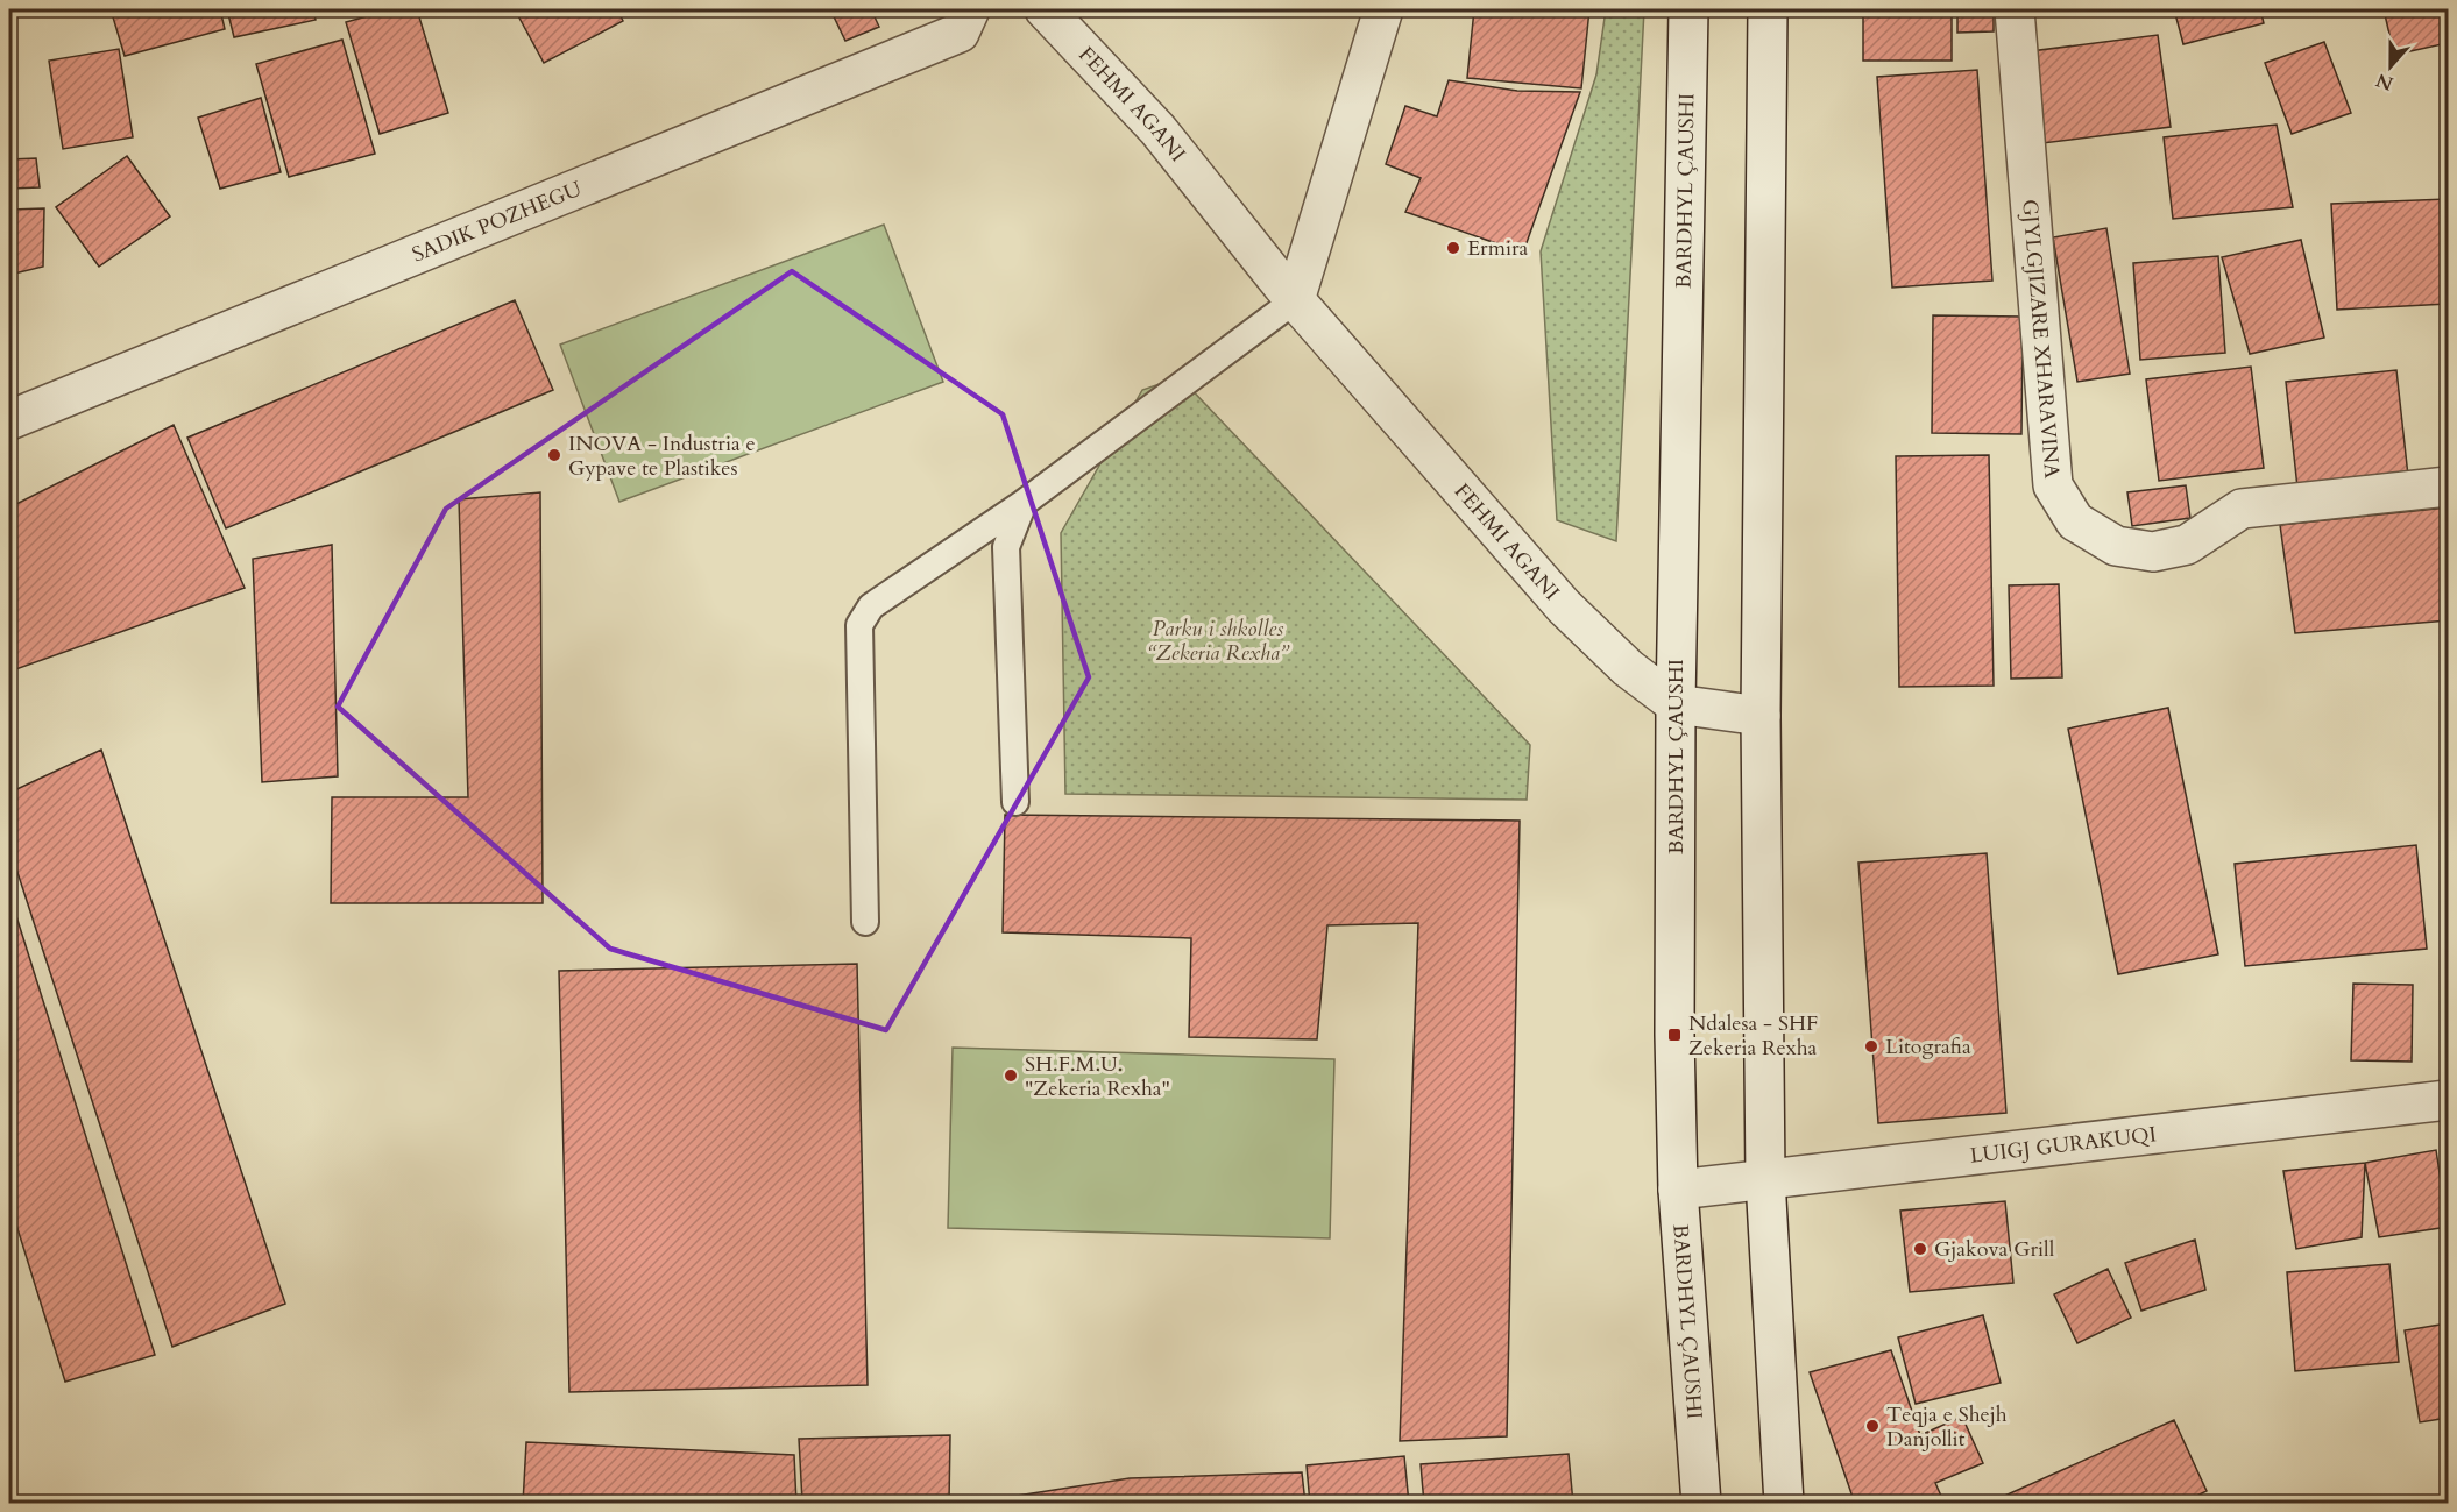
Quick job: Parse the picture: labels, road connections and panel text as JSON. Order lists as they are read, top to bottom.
{
  "streets": {
    "street": [
      "FEHMI AGANI",
      "BARDHYL ÇAUSHI",
      "SADIK POZHEGU",
      "GJYLGJIZARE XHARAVINA",
      "LUIGJ GURAKUQI"
    ]
  },
  "crossings": [
    ["FEHMI AGANI", "BARDHYL ÇAUSHI"],
    ["BARDHYL ÇAUSHI", "LUIGJ GURAKUQI"]
  ],
  "parks": ["Parku i shkolles “Zekeria Rexha”"],
  "places": {
    "other": [
      "Ermira",
      "INOVA - Industria e Gypave te Plastikes",
      "Litografia",
      "SH.F.M.U. \"Zekeria Rexha\"",
      "Gjakova Grill",
      "Teqja e Shejh Danjollit"
    ],
    "transit": ["Ndalesa - SHF Zekeria Rexha"]
  },
  "north": "bottom"
}
